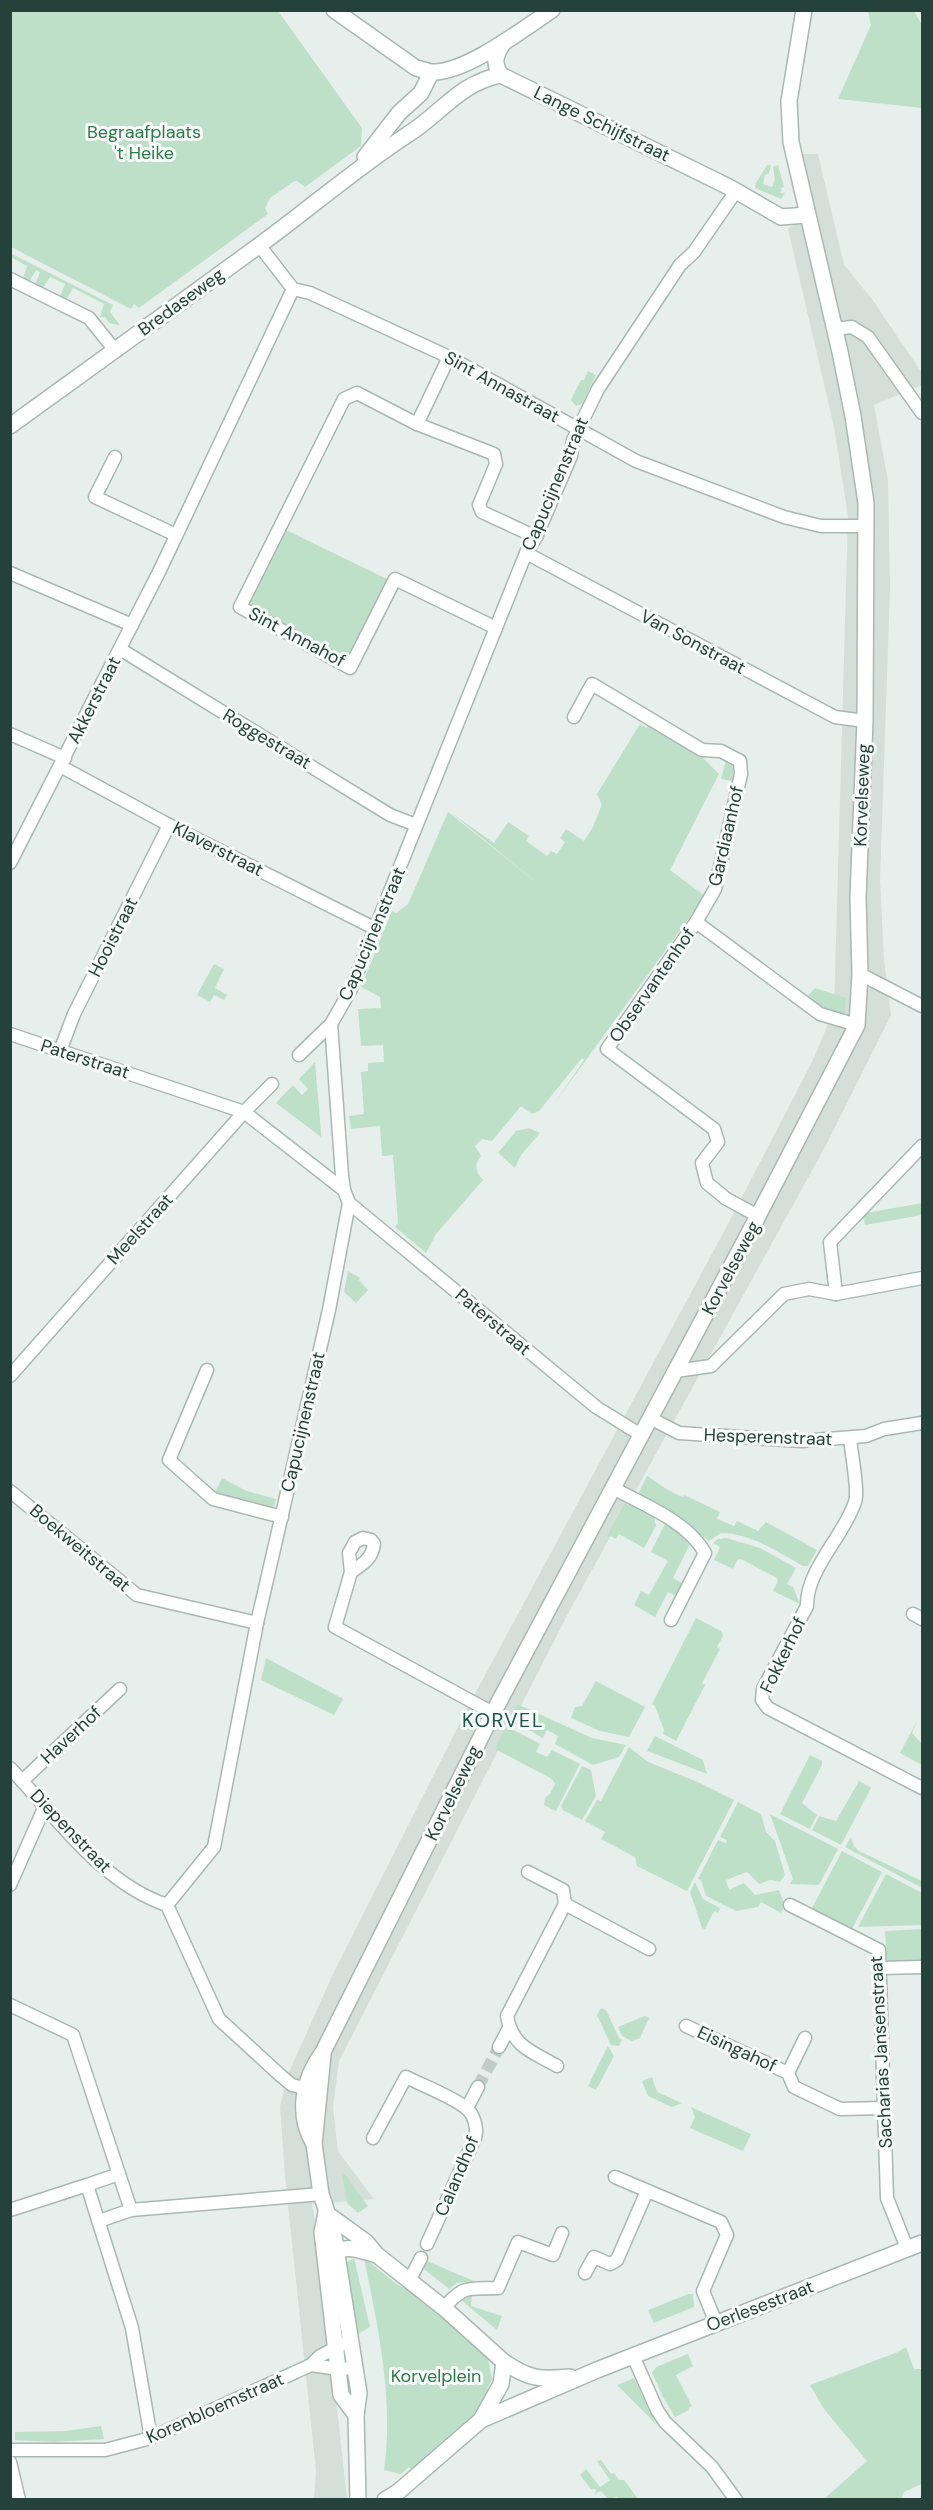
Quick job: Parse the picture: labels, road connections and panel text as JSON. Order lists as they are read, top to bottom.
{
  "streets": {
    "street": [
      "Lange Schijfstraat",
      "Bredaseweg",
      "Sint Annastraat",
      "Capucijnenstraat",
      "Sint Annahof",
      "Van Sonstraat",
      "Akkerstraat",
      "Roggestraat",
      "Korvelseweg",
      "Gardiaanhof",
      "Klaverstraat",
      "Hooistraat",
      "Observantenhof",
      "Paterstraat",
      "Meelstraat",
      "Hesperenstraat",
      "Boekweitstraat",
      "Fokkerhof",
      "Haverhof",
      "Diepenstraat",
      "Eisingahof",
      "Sacharias Jansenstraat",
      "Calandhof",
      "Oerlesestraat",
      "Korenbloemstraat"
    ]
  },
  "crossings": [
    ["Lange Schijfstraat", "Bredaseweg"],
    ["Lange Schijfstraat", "Capucijnenstraat"],
    ["Lange Schijfstraat", "Korvelseweg"],
    ["Sint Annastraat", "Capucijnenstraat"],
    ["Sint Annastraat", "Akkerstraat"],
    ["Sint Annastraat", "Korvelseweg"],
    ["Capucijnenstraat", "Sint Annahof"],
    ["Capucijnenstraat", "Van Sonstraat"],
    ["Capucijnenstraat", "Roggestraat"],
    ["Capucijnenstraat", "Klaverstraat"],
    ["Capucijnenstraat", "Paterstraat"],
    ["Capucijnenstraat", "Boekweitstraat"],
    ["Capucijnenstraat", "Diepenstraat"],
    ["Van Sonstraat", "Korvelseweg"],
    ["Akkerstraat", "Roggestraat"],
    ["Akkerstraat", "Klaverstraat"],
    ["Korvelseweg", "Observantenhof"],
    ["Korvelseweg", "Paterstraat"],
    ["Korvelseweg", "Hesperenstraat"],
    ["Gardiaanhof", "Observantenhof"],
    ["Klaverstraat", "Hooistraat"],
    ["Hooistraat", "Paterstraat"],
    ["Paterstraat", "Meelstraat"],
    ["Hesperenstraat", "Fokkerhof"],
    ["Haverhof", "Diepenstraat"],
    ["Eisingahof", "Sacharias Jansenstraat"],
    ["Sacharias Jansenstraat", "Oerlesestraat"]
  ],
  "districts": ["KORVEL"],
  "parks": ["Begraafplaats 't Heike", "Korvelplein"]
}
